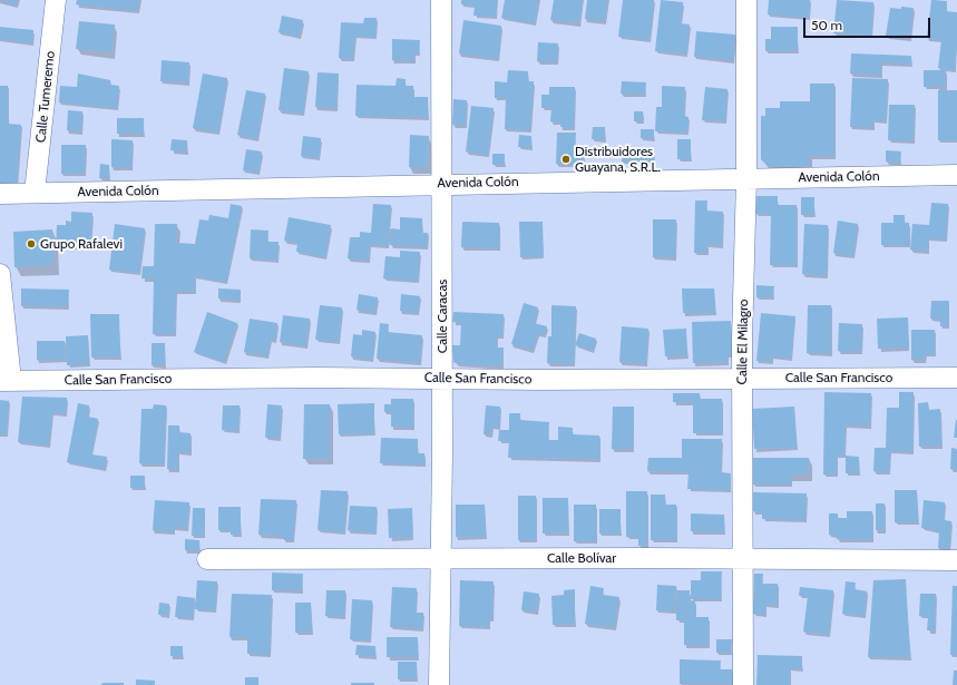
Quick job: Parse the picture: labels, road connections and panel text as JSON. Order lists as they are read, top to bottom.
{
  "streets": {
    "street": [
      "Calle Tumeremo",
      "Avenida Colón",
      "Calle Caracas",
      "Calle El Milagro",
      "Calle San Francisco",
      "Calle Bolívar"
    ]
  },
  "crossings": [
    ["Calle Tumeremo", "Avenida Colón"],
    ["Avenida Colón", "Calle Caracas"],
    ["Avenida Colón", "Calle El Milagro"],
    ["Calle Caracas", "Calle San Francisco"],
    ["Calle Caracas", "Calle Bolívar"],
    ["Calle El Milagro", "Calle San Francisco"],
    ["Calle El Milagro", "Calle Bolívar"]
  ],
  "places": ["Distribuidores Guayana, S.R.L.", "Grupo Rafalevi"],
  "scale_bar": "50 m"
}
